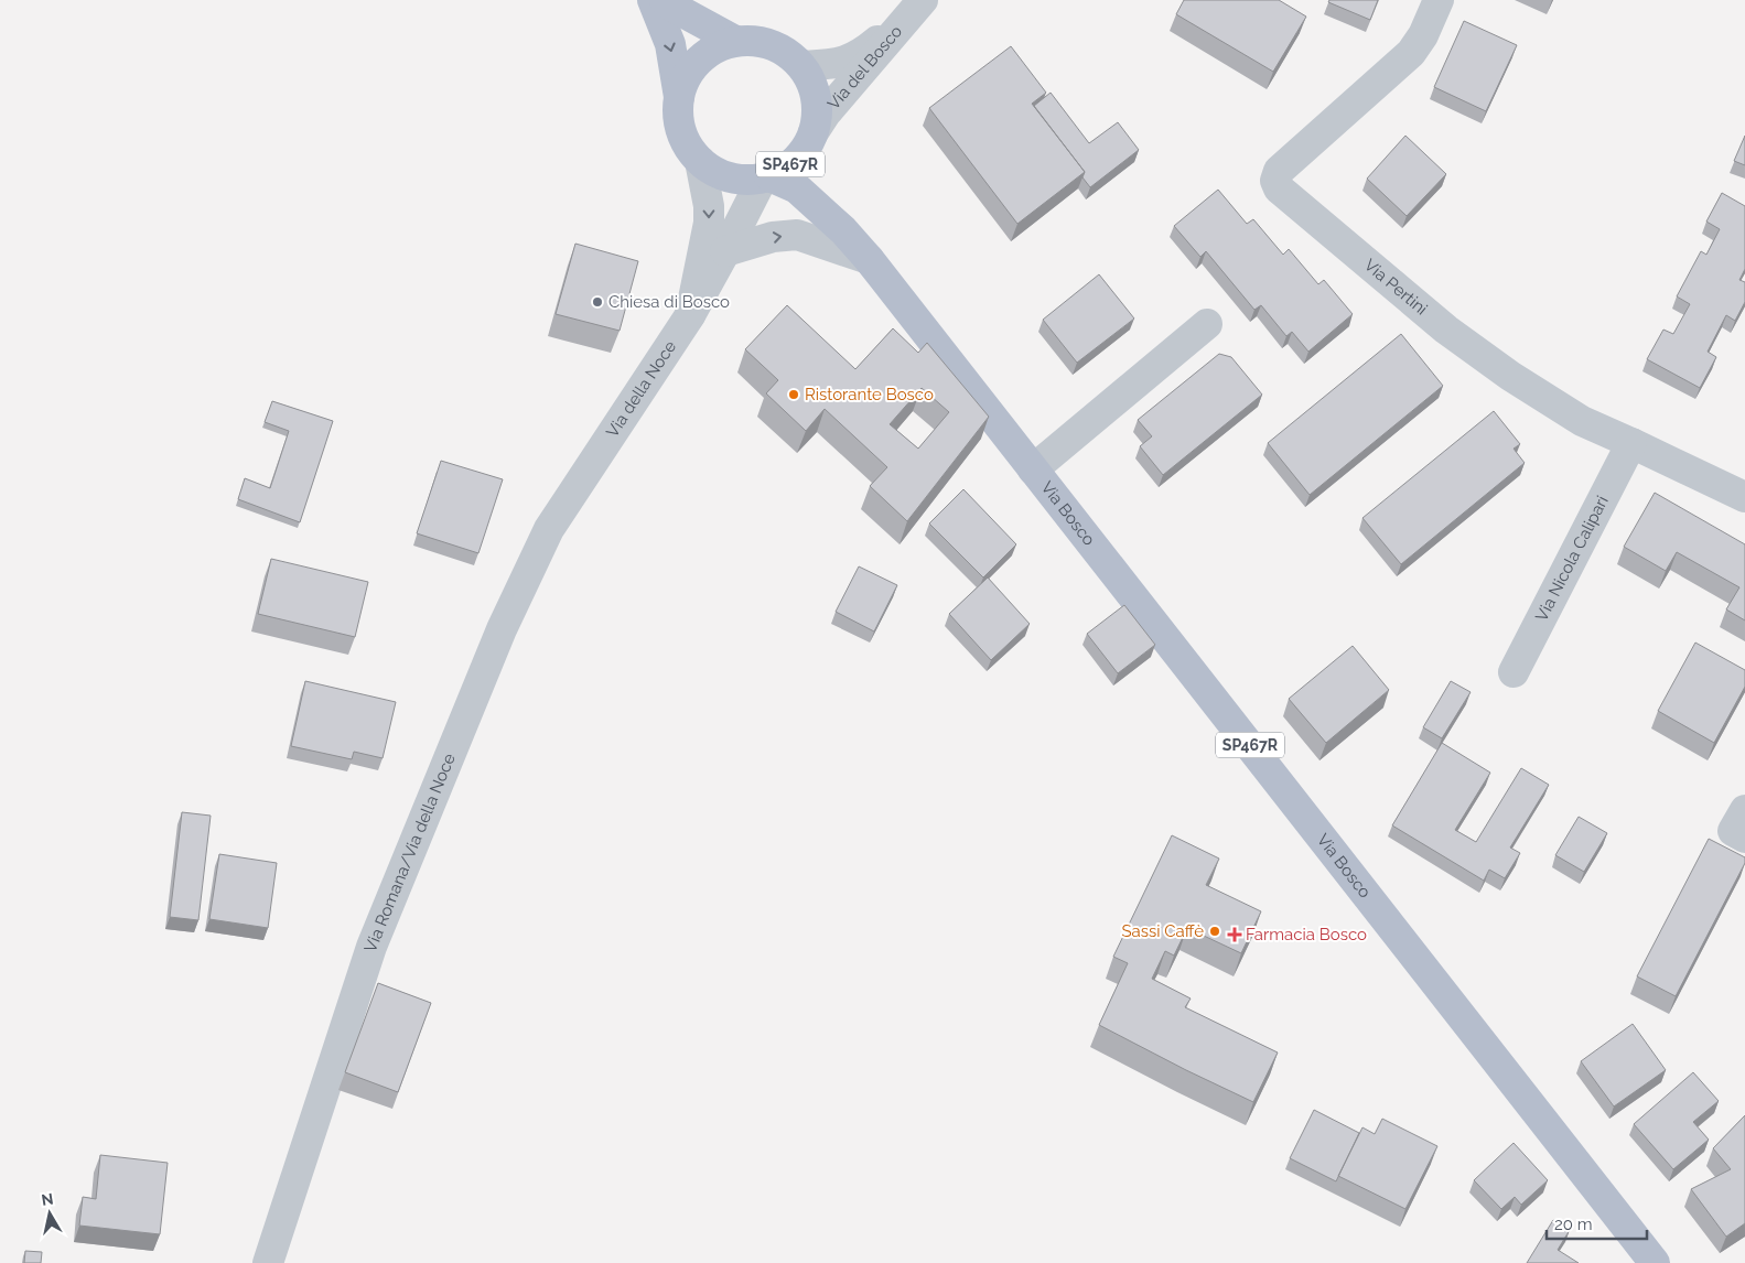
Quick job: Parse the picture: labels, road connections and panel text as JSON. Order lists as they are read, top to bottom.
{
  "streets": {
    "main road": ["SP467R", "Via Bosco"],
    "street": [
      "Via del Bosco",
      "Via Pertini",
      "Via della Noce",
      "Via Nicola Calipari",
      "Via Romana/Via della Noce"
    ]
  },
  "crossings": [
    ["Via del Bosco", "SP467R"],
    ["Via del Bosco", "Via della Noce"],
    ["Via del Bosco", "Via Bosco"],
    ["SP467R", "Via della Noce"],
    ["SP467R", "Via Bosco"],
    ["Via Pertini", "Via Nicola Calipari"],
    ["Via della Noce", "Via Bosco"],
    ["Via della Noce", "Via Romana/Via della Noce"]
  ],
  "places": {
    "other": ["Chiesa di Bosco", "Ristorante Bosco", "Sassi Caffè"],
    "health": ["Farmacia Bosco"]
  },
  "scale_bar": "20 m",
  "north": "top"
}
